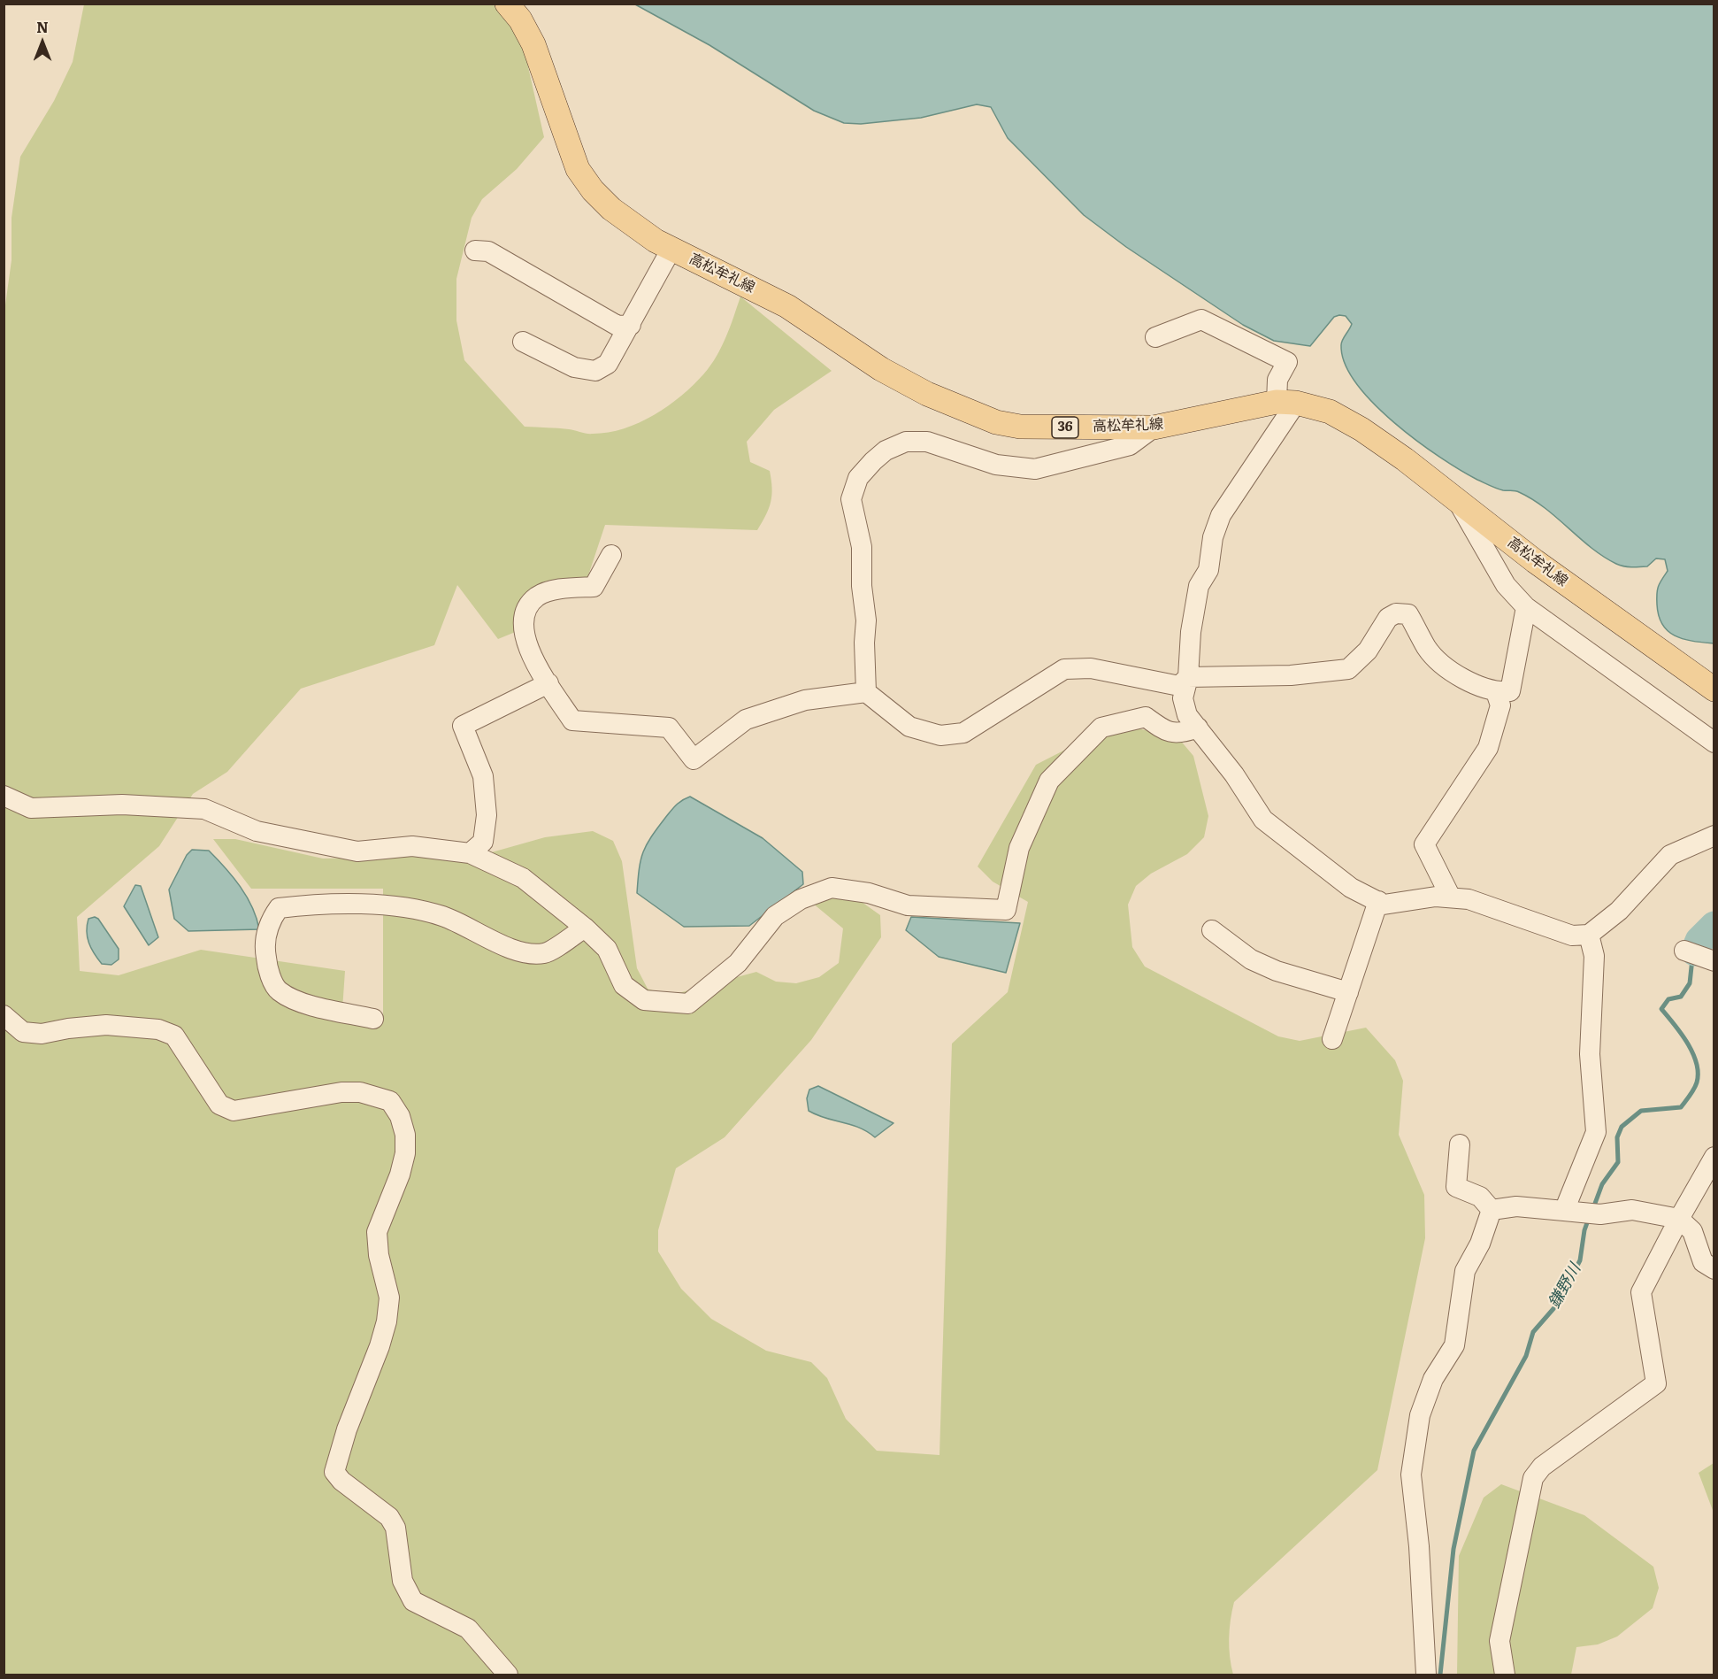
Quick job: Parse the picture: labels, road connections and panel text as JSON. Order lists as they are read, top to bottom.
{
  "streets": {
    "main road": ["高松牟礼線", "36"]
  },
  "water": ["鎌野川"],
  "north": "top"
}
